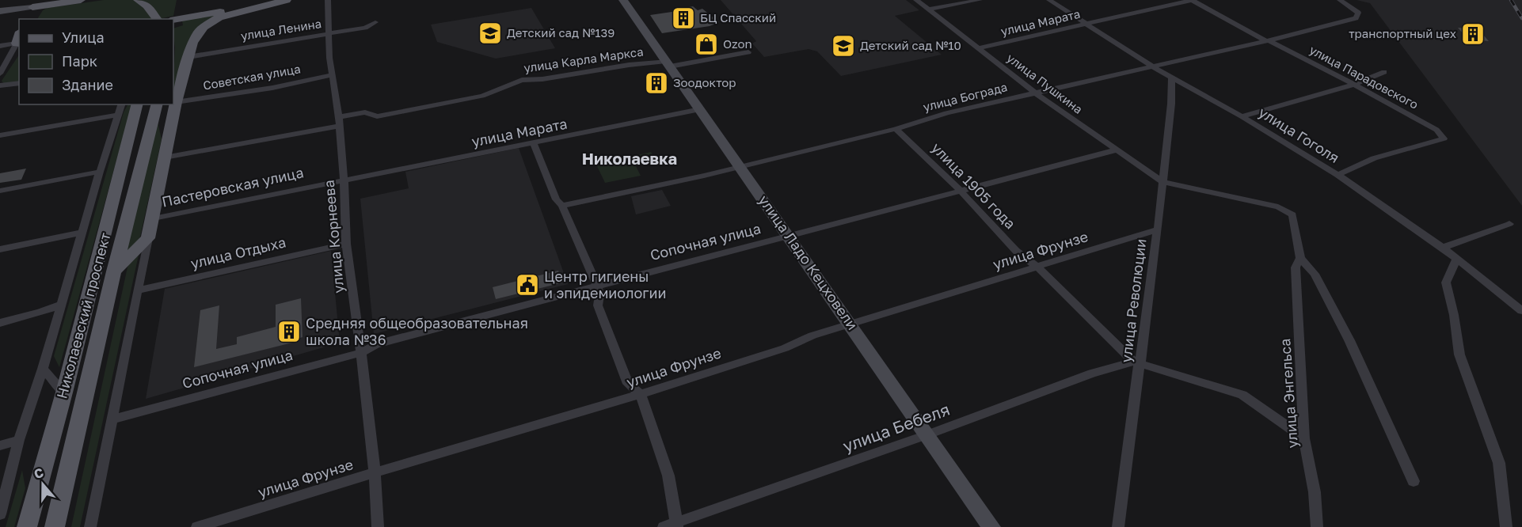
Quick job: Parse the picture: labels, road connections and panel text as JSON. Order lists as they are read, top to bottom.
{
  "streets": {
    "main road": ["улица Ладо Кецховели", "Николаевский проспект"],
    "street": [
      "улица Марата",
      "улица Ленина",
      "улица Карла Маркса",
      "Советская улица",
      "улица Парадовского",
      "улица Пушкина",
      "улица Бограда",
      "улица Гоголя",
      "улица 1905 года",
      "Пастеровская улица",
      "улица Корнеева",
      "Сопочная улица",
      "улица Фрунзе",
      "улица Отдыха",
      "улица Революции",
      "улица Энгельса",
      "улица Бебеля"
    ]
  },
  "crossings": [
    ["улица Марата", "улица Парадовского"],
    ["улица Марата", "улица Пушкина"],
    ["улица Марата", "улица Гоголя"],
    ["улица Марата", "Пастеровская улица"],
    ["улица Марата", "улица Корнеева"],
    ["улица Марата", "улица Ладо Кецховели"],
    ["улица Ленина", "улица Корнеева"],
    ["улица Карла Маркса", "улица Корнеева"],
    ["улица Карла Маркса", "улица Ладо Кецховели"],
    ["Советская улица", "улица Корнеева"],
    ["улица Парадовского", "улица Бограда"],
    ["улица Парадовского", "улица Гоголя"],
    ["улица Пушкина", "улица Бограда"],
    ["улица Пушкина", "Сопочная улица"],
    ["улица Пушкина", "улица Революции"],
    ["улица Пушкина", "улица Энгельса"],
    ["улица Бограда", "улица Гоголя"],
    ["улица Бограда", "улица 1905 года"],
    ["улица Бограда", "улица Ладо Кецховели"],
    ["улица Гоголя", "улица Революции"],
    ["улица 1905 года", "Сопочная улица"],
    ["улица 1905 года", "улица Фрунзе"],
    ["улица 1905 года", "улица Революции"],
    ["улица 1905 года", "улица Бебеля"],
    ["Пастеровская улица", "улица Корнеева"],
    ["улица Корнеева", "Сопочная улица"],
    ["улица Корнеева", "улица Фрунзе"],
    ["улица Корнеева", "улица Отдыха"],
    ["Сопочная улица", "улица Ладо Кецховели"],
    ["улица Фрунзе", "улица Ладо Кецховели"],
    ["улица Фрунзе", "улица Революции"],
    ["улица Ладо Кецховели", "улица Бебеля"],
    ["улица Революции", "улица Энгельса"],
    ["улица Революции", "улица Бебеля"]
  ],
  "districts": ["Николаевка"],
  "places": {
    "building": [
      "БЦ Спасский",
      "транспортный цех",
      "Зоодоктор",
      "Средняя общеобразовательная школа №36"
    ],
    "school or university": ["Детский сад №139", "Детский сад №10"],
    "shop": ["Ozon"],
    "public building": ["Центр гигиены и эпидемиологии"]
  },
  "legend": ["Улица", "Парк", "Здание"],
  "north": "top"
}
